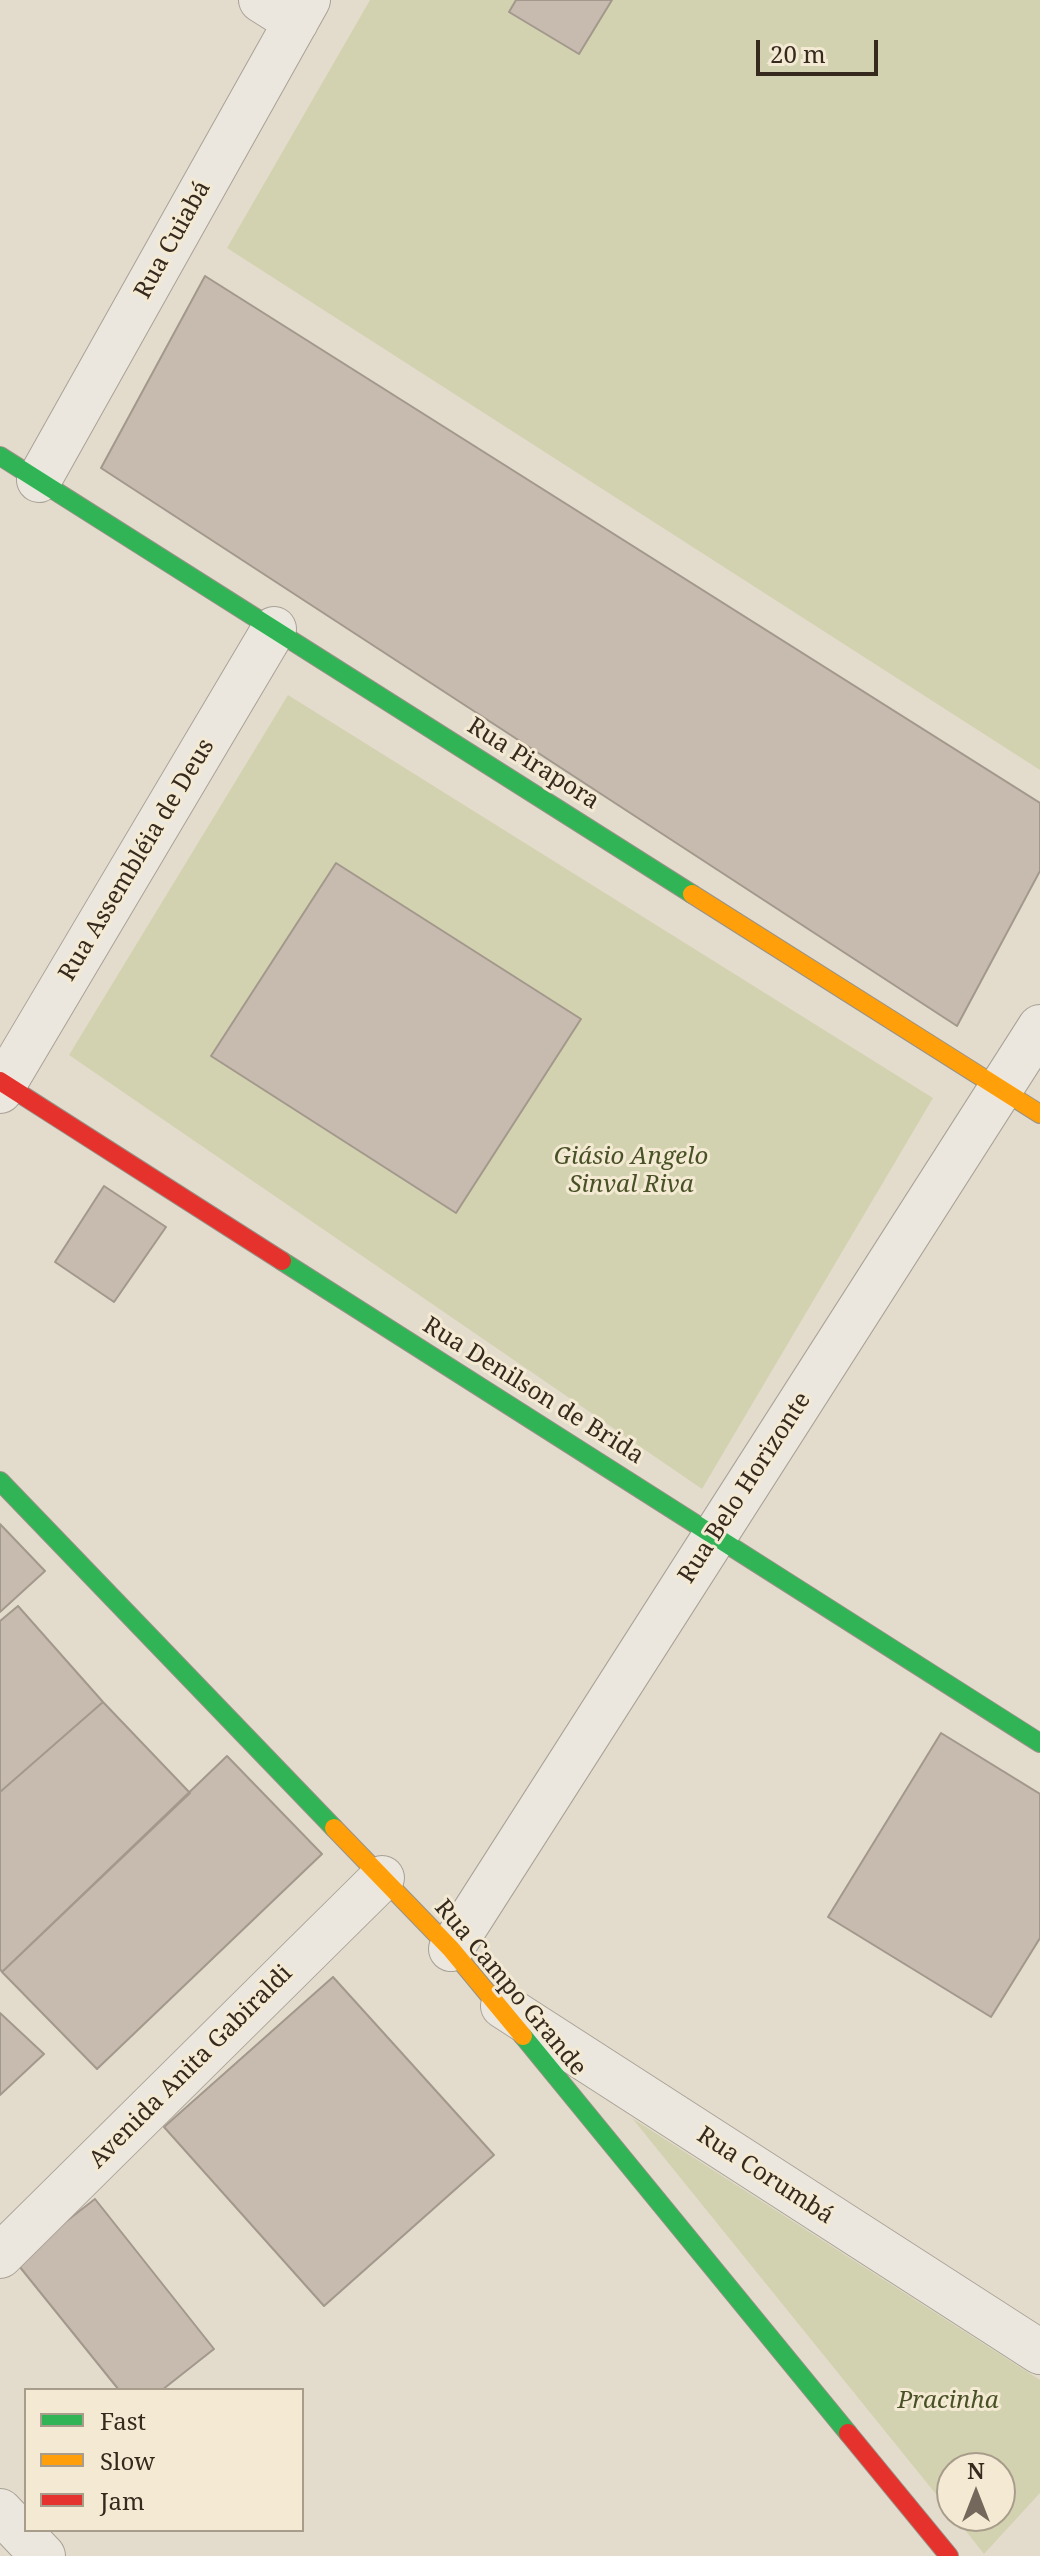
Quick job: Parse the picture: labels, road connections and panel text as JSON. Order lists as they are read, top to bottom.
{
  "streets": {
    "street": [
      "Rua Cuiabá",
      "Rua Pirapora",
      "Rua Assembléia de Deus",
      "Rua Denilson de Brida",
      "Rua Belo Horizonte",
      "Rua Campo Grande",
      "Avenida Anita Gabiraldi",
      "Rua Corumbá"
    ]
  },
  "crossings": [
    ["Rua Cuiabá", "Rua Pirapora"],
    ["Rua Pirapora", "Rua Assembléia de Deus"],
    ["Rua Pirapora", "Rua Belo Horizonte"],
    ["Rua Assembléia de Deus", "Rua Denilson de Brida"],
    ["Rua Denilson de Brida", "Rua Belo Horizonte"],
    ["Rua Belo Horizonte", "Rua Campo Grande"],
    ["Rua Campo Grande", "Avenida Anita Gabiraldi"],
    ["Rua Campo Grande", "Rua Corumbá"]
  ],
  "parks": ["Giásio Angelo Sinval Riva", "Pracinha"],
  "legend": ["Fast", "Slow", "Jam"],
  "scale_bar": "20 m",
  "north": "top"
}
